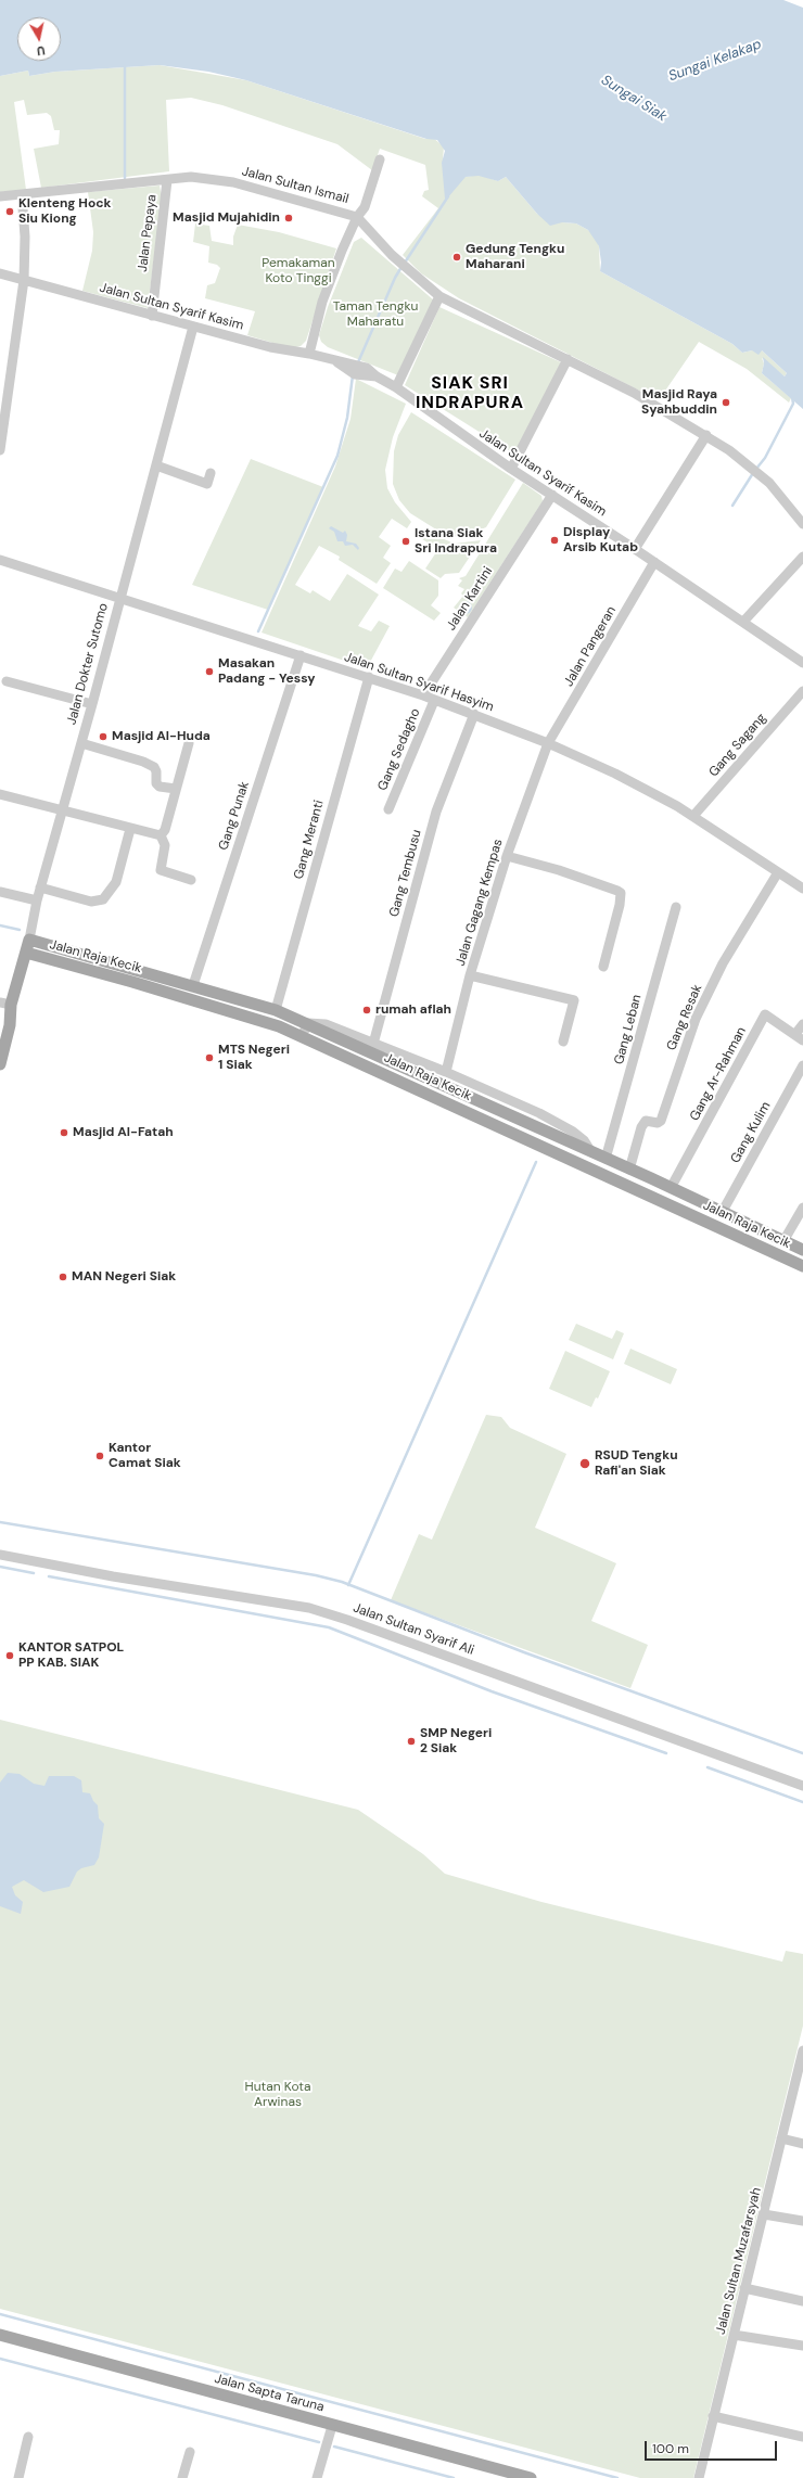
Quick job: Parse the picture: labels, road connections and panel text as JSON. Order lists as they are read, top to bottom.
{
  "streets": {
    "main road": ["Jalan Dokter Sutomo", "Jalan Raja Kecik", "Jalan Sapta Taruna"],
    "street": [
      "Jalan Sultan Ismail",
      "Jalan Pepaya",
      "Jalan Sultan Syarif Kasim",
      "Jalan Kartini",
      "Jalan Pangeran",
      "Jalan Sultan Syarif Hasyim",
      "Gang Sagang",
      "Gang Sedagho",
      "Gang Punak",
      "Gang Meranti",
      "Gang Tembusu",
      "Jalan Gagang Kempas",
      "Gang Resak",
      "Gang Leban",
      "Gang Ar-Rahman",
      "Gang Kulim",
      "Jalan Sultan Syarif Ali",
      "Jalan Sultan Muzafarsyah"
    ]
  },
  "crossings": [
    ["Jalan Sultan Ismail", "Jalan Pepaya"],
    ["Jalan Pepaya", "Jalan Sultan Syarif Kasim"],
    ["Jalan Sultan Syarif Kasim", "Jalan Kartini"],
    ["Jalan Sultan Syarif Kasim", "Jalan Pangeran"],
    ["Jalan Sultan Syarif Kasim", "Jalan Dokter Sutomo"],
    ["Jalan Kartini", "Jalan Sultan Syarif Hasyim"],
    ["Jalan Pangeran", "Jalan Sultan Syarif Hasyim"],
    ["Jalan Pangeran", "Jalan Gagang Kempas"],
    ["Jalan Dokter Sutomo", "Jalan Sultan Syarif Hasyim"],
    ["Jalan Dokter Sutomo", "Jalan Raja Kecik"],
    ["Jalan Sultan Syarif Hasyim", "Gang Sagang"],
    ["Jalan Sultan Syarif Hasyim", "Gang Sedagho"],
    ["Jalan Sultan Syarif Hasyim", "Gang Punak"],
    ["Jalan Sultan Syarif Hasyim", "Gang Meranti"],
    ["Jalan Sultan Syarif Hasyim", "Gang Tembusu"],
    ["Jalan Sultan Syarif Hasyim", "Jalan Gagang Kempas"],
    ["Jalan Sultan Syarif Hasyim", "Gang Resak"],
    ["Gang Punak", "Jalan Raja Kecik"],
    ["Gang Meranti", "Jalan Raja Kecik"],
    ["Jalan Raja Kecik", "Gang Resak"],
    ["Jalan Raja Kecik", "Gang Leban"],
    ["Jalan Raja Kecik", "Gang Ar-Rahman"],
    ["Jalan Raja Kecik", "Gang Kulim"]
  ],
  "districts": ["SIAK SRI INDRAPURA"],
  "water": ["Sungai Kelakap", "Sungai Siak"],
  "parks": ["Pemakaman Koto Tinggi", "Taman Tengku Maharatu", "Hutan Kota Arwinas"],
  "places": [
    "Klenteng Hock Siu Kiong",
    "Masjid Mujahidin",
    "Gedung Tengku Maharani",
    "Masjid Raya Syahbuddin",
    "Display Arsib Kutab",
    "Istana Siak Sri Indrapura",
    "Masakan Padang - Yessy",
    "Masjid Al-Huda",
    "rumah aflah",
    "MTS Negeri 1 Siak",
    "Masjid Al-Fatah",
    "MAN Negeri Siak",
    "Kantor Camat Siak",
    "RSUD Tengku Rafi'an Siak",
    "KANTOR SATPOL PP KAB. SIAK",
    "SMP Negeri 2 Siak"
  ],
  "scale_bar": "100 m",
  "north": "bottom"
}
